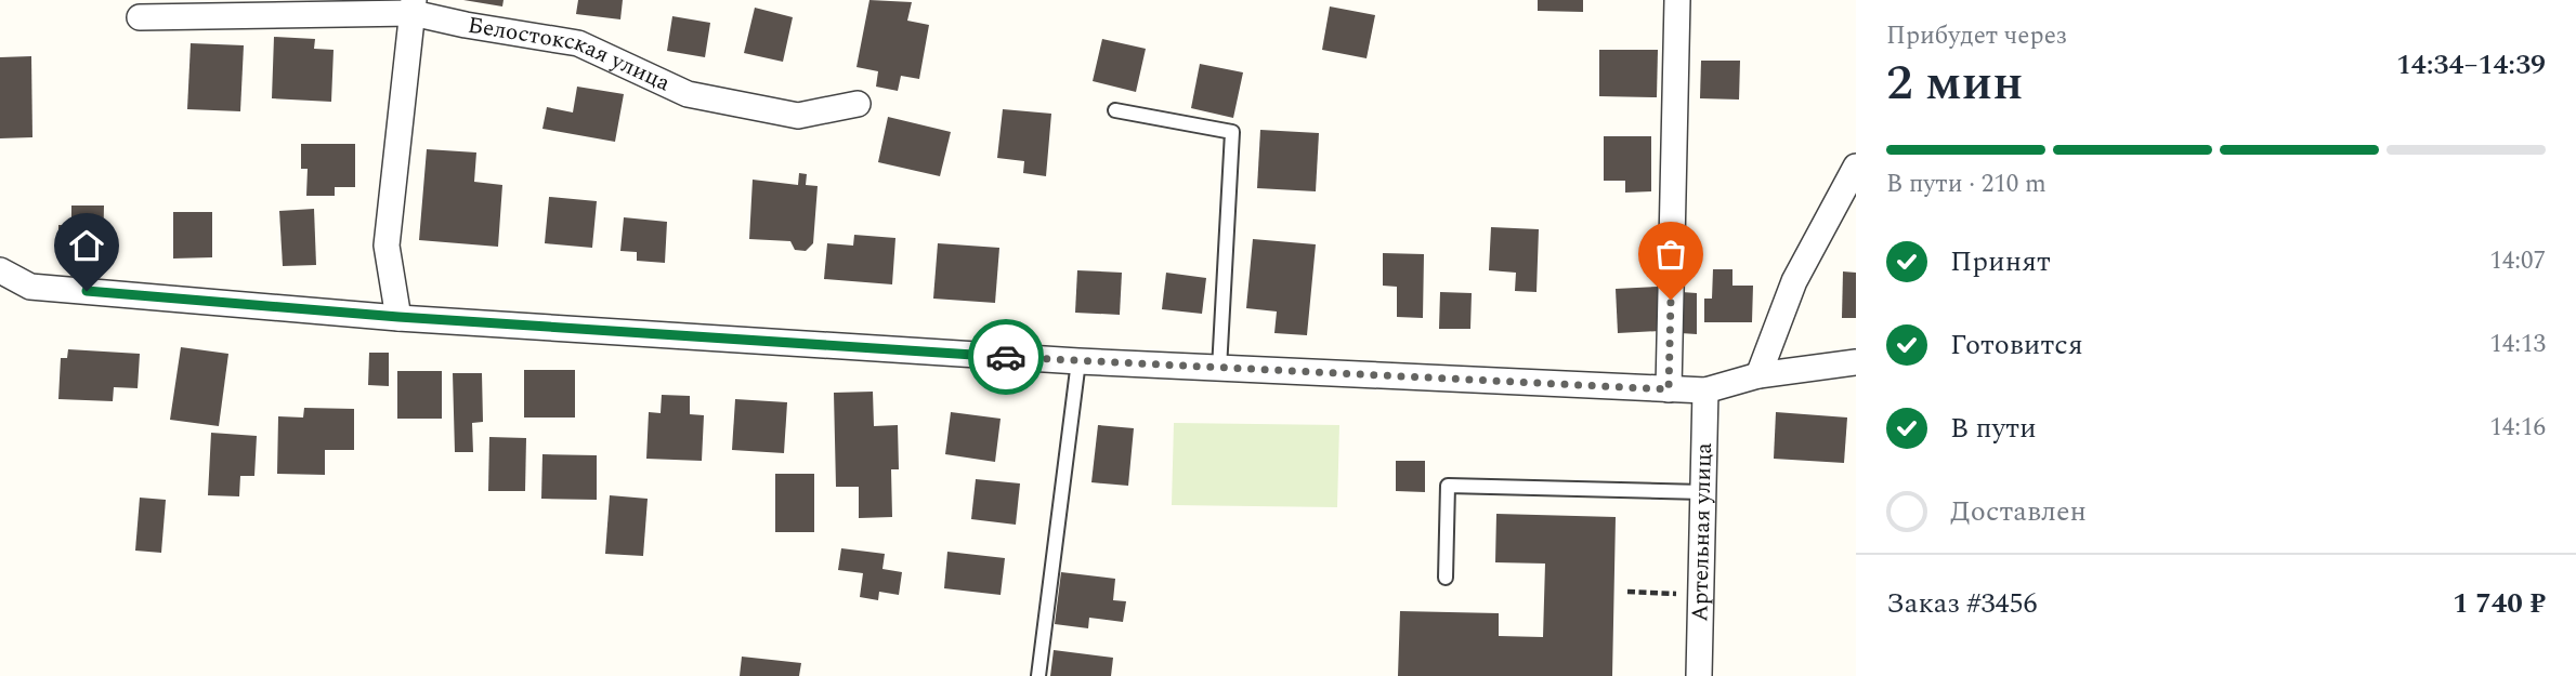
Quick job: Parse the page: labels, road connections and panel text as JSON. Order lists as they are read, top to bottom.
{
  "streets": {
    "street": ["Белостокская улица", "Артельная улица"]
  },
  "page": {
    "heading": ["2 мин", "Прибудет через", "14:34–14:39"],
    "panel": ["Заказ #3456", "1 740 ₽"],
    "bar": "В пути · 210 m",
    "list": [
      ["Принят", "14:07"],
      ["Готовится", "14:13"],
      ["В пути", "14:16"],
      "Доставлен"
    ]
  }
}
